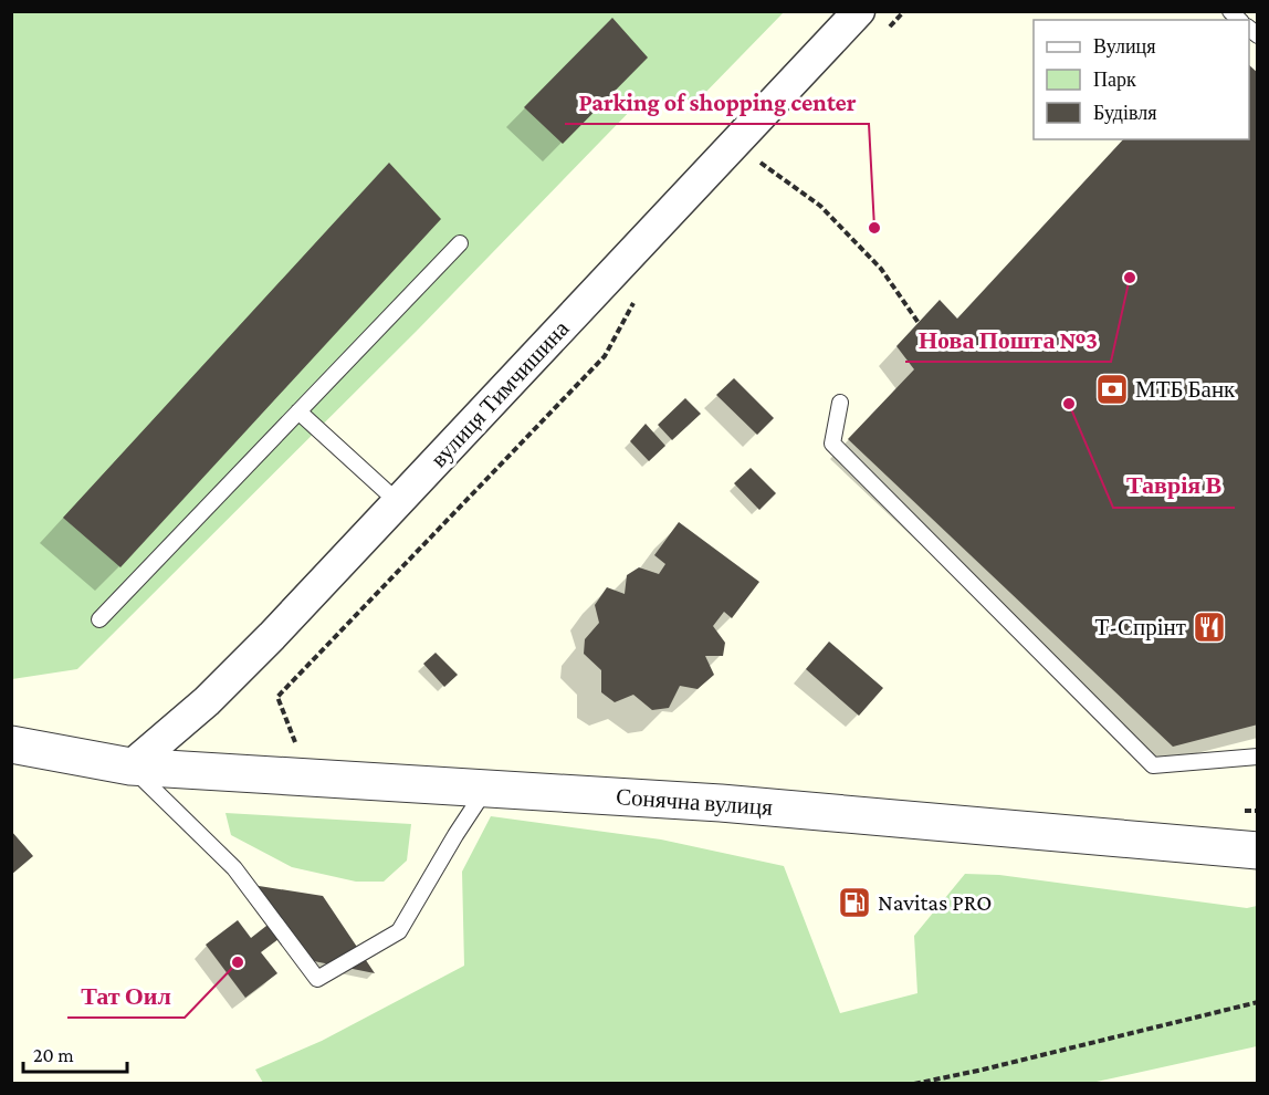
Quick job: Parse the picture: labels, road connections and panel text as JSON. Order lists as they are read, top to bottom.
{
  "streets": {
    "street": ["вулиця Тимчишина", "Сонячна вулиця"]
  },
  "crossings": [
    ["вулиця Тимчишина", "Сонячна вулиця"]
  ],
  "places": {
    "other": [
      "Parking of shopping center",
      "Нова Пошта №3",
      "Таврія В",
      "Тат Оил"
    ],
    "bank": ["МТБ Банк"],
    "restaurant": ["Т-Спрінт"],
    "fuel station": ["Navitas PRO"]
  },
  "legend": ["Вулиця", "Парк", "Будівля"],
  "scale_bar": "20 m"
}
